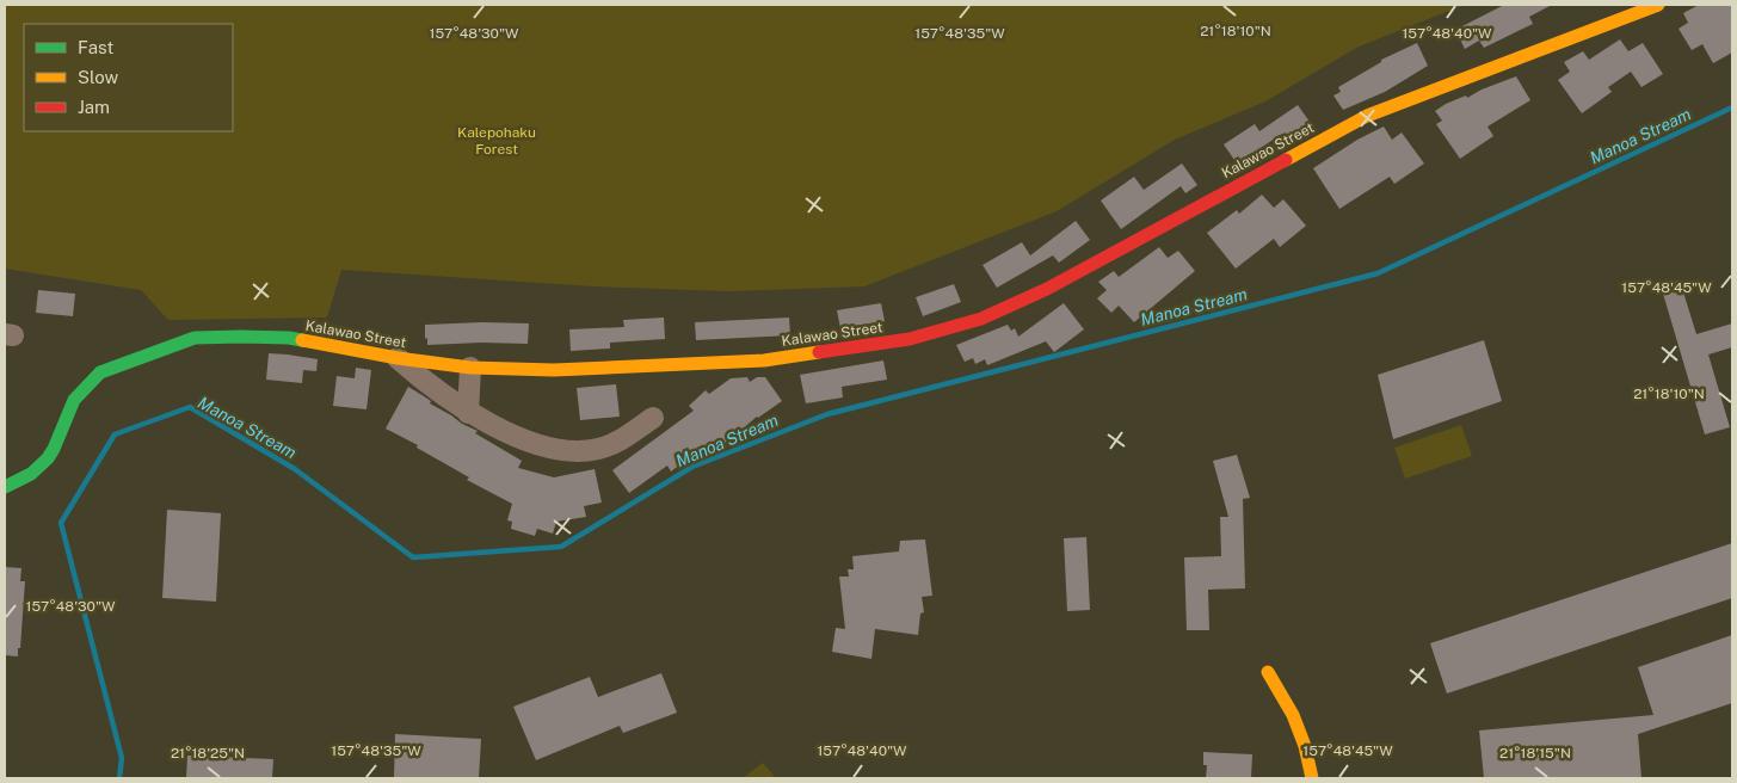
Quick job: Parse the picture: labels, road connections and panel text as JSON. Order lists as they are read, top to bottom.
{
  "streets": {
    "street": ["Kalawao Street"]
  },
  "water": ["Manoa Stream"],
  "parks": ["Kalepohaku Forest"],
  "legend": ["Fast", "Slow", "Jam"],
  "coordinates": [
    "21°18'10\"N",
    "157°48'30\"W",
    "157°48'35\"W",
    "157°48'40\"W",
    "157°48'45\"W",
    "21°18'25\"N",
    "21°18'15\"N"
  ]
}
